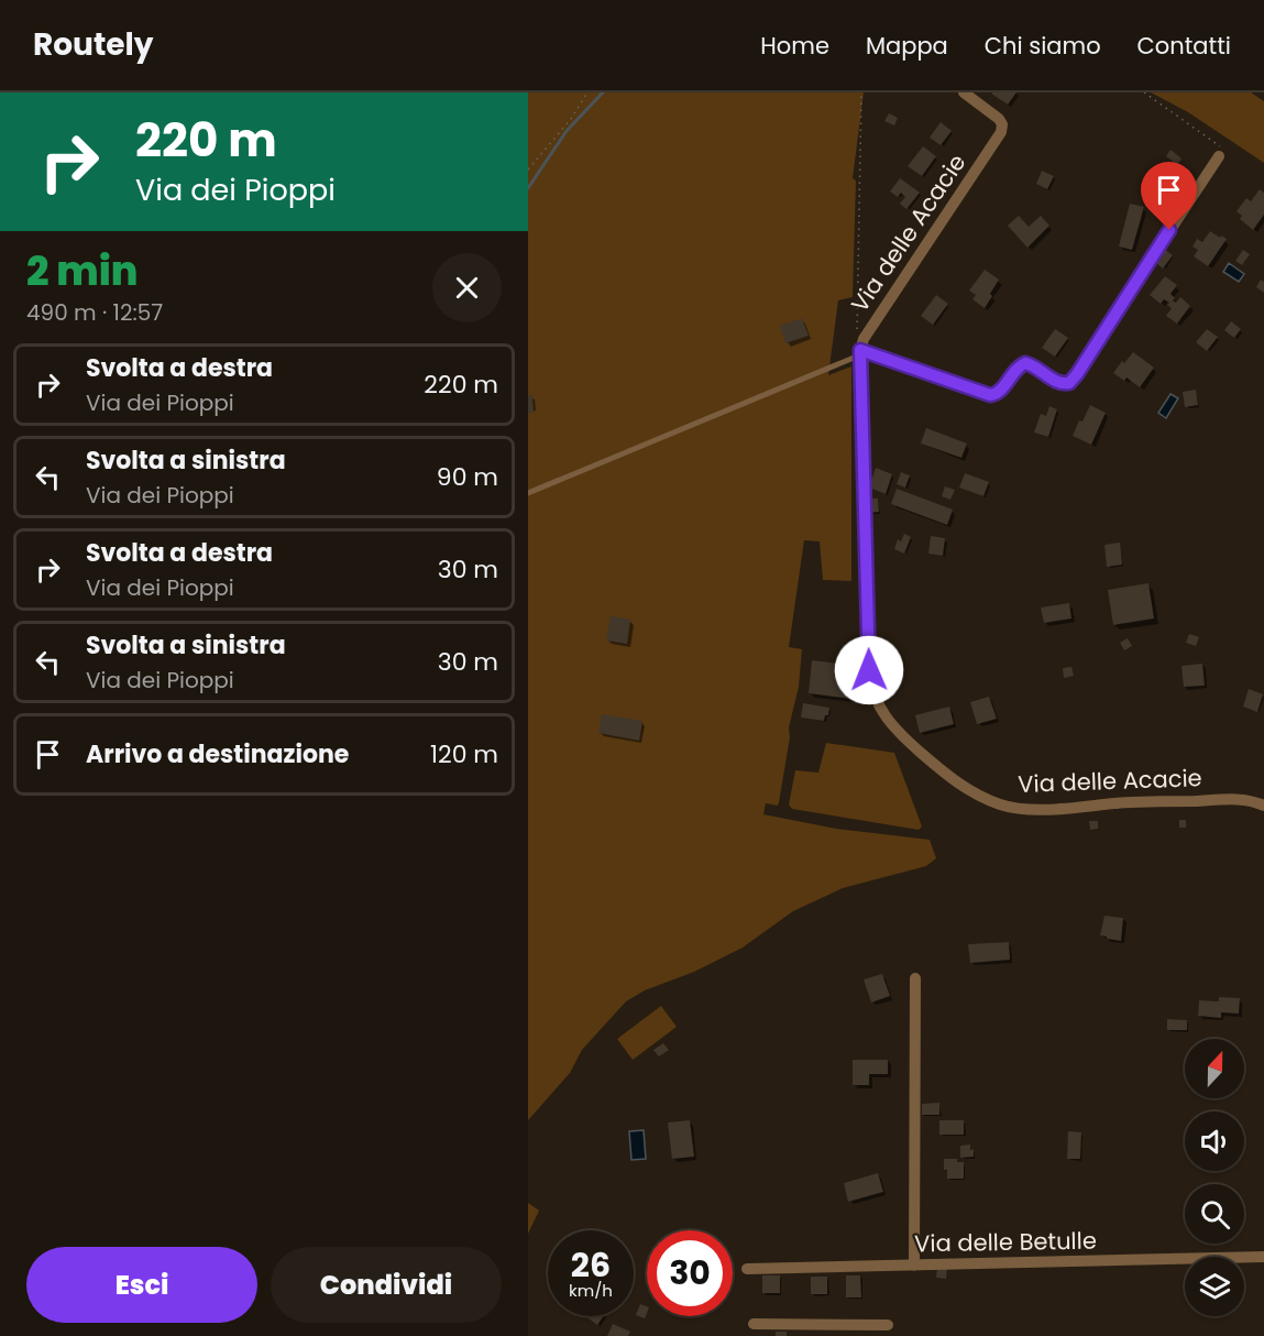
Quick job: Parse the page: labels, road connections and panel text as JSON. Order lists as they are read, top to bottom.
{
  "streets": {
    "street": ["Via delle Acacie", "Via delle Betulle"]
  },
  "north": "top",
  "page": {
    "header": "Routely",
    "nav": [
      "Home",
      "Mappa",
      "Chi siamo",
      "Contatti"
    ],
    "turn": ["220 m", "Via dei Pioppi"],
    "heading": ["2 min", "490 m · 12:57"],
    "list": [
      {
        "name": "Svolta a destra",
        "note": "Via dei Pioppi",
        "value": "220 m"
      },
      {
        "name": "Svolta a sinistra",
        "note": "Via dei Pioppi",
        "value": "90 m"
      },
      {
        "name": "Svolta a destra",
        "note": "Via dei Pioppi",
        "value": "30 m"
      },
      {
        "name": "Svolta a sinistra",
        "note": "Via dei Pioppi",
        "value": "30 m"
      },
      {
        "name": "Arrivo a destinazione",
        "value": "120 m"
      }
    ],
    "speed": "26 km/h",
    "limit": "30",
    "buttons": ["Esci", "Condividi"]
  }
}
